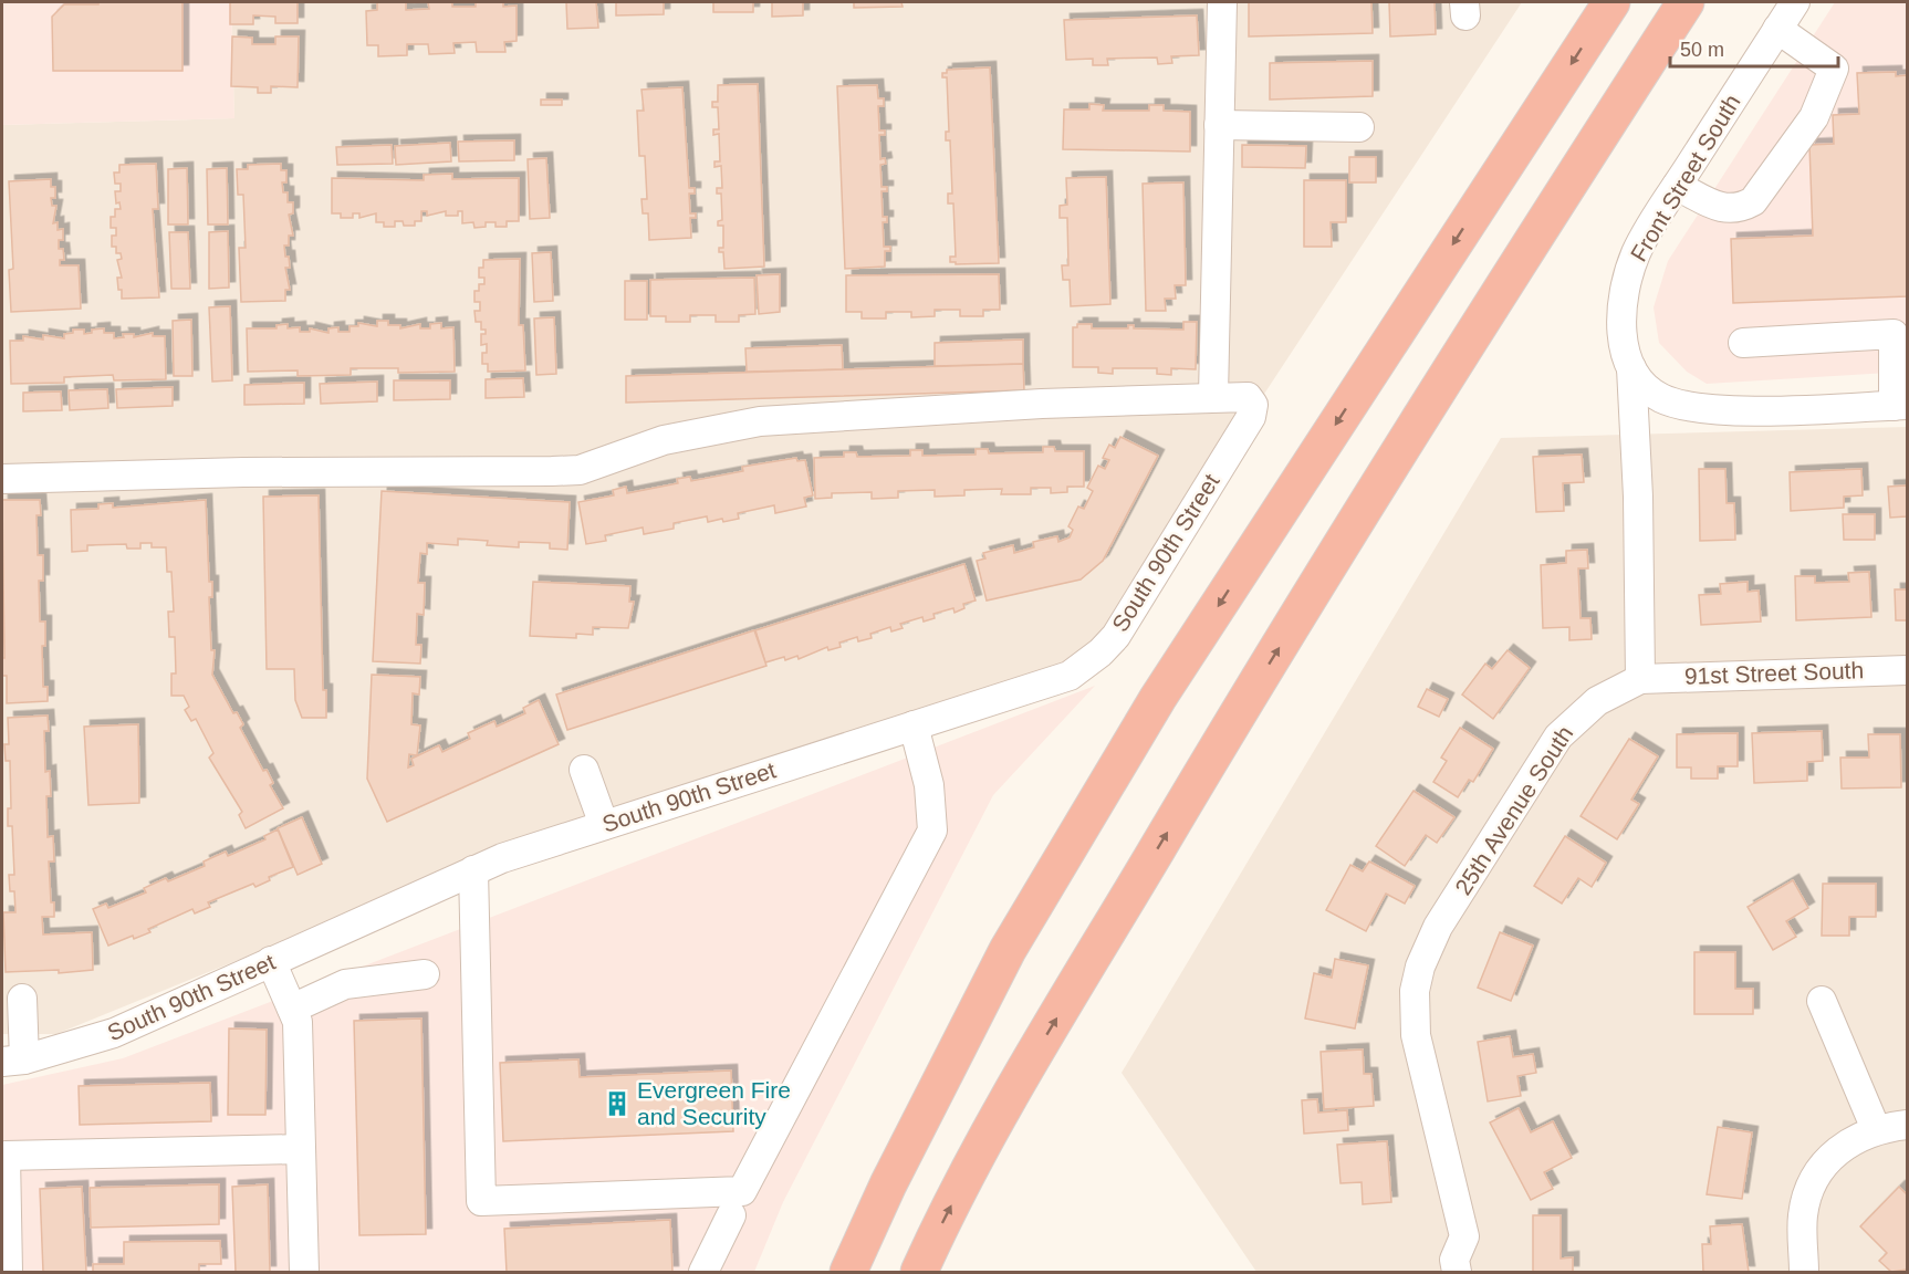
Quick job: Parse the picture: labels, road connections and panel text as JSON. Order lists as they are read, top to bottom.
{
  "streets": {
    "street": [
      "Front Street South",
      "South 90th Street",
      "91st Street South",
      "25th Avenue South"
    ]
  },
  "crossings": [
    ["91st Street South", "25th Avenue South"]
  ],
  "places": {
    "building": ["Evergreen Fire and Security"]
  },
  "scale_bar": "50 m"
}
